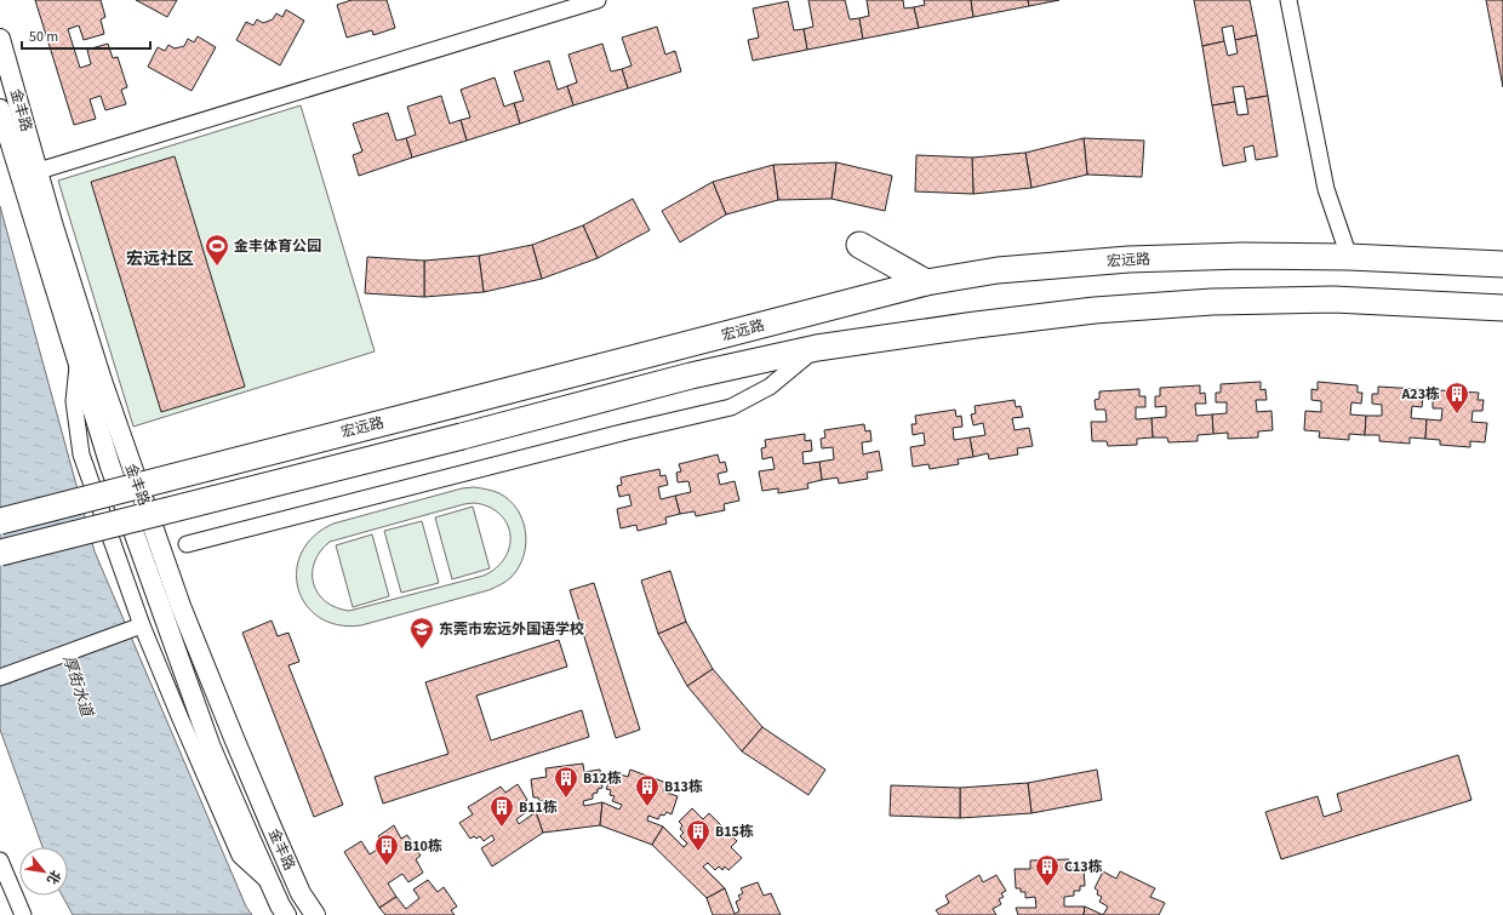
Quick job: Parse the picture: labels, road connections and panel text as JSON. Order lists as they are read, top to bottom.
{
  "streets": {
    "highway": ["宏远路"],
    "street": ["金丰路"]
  },
  "districts": ["宏远社区"],
  "water": ["厚街水道"],
  "places": {
    "sports": ["金丰体育公园"],
    "building": [
      "A23栋",
      "B12栋",
      "B13栋",
      "B11栋",
      "B15栋",
      "B10栋",
      "C13栋"
    ],
    "school or university": ["东莞市宏远外国语学校"]
  },
  "scale_bar": "50 m",
  "north": "bottom right"
}
